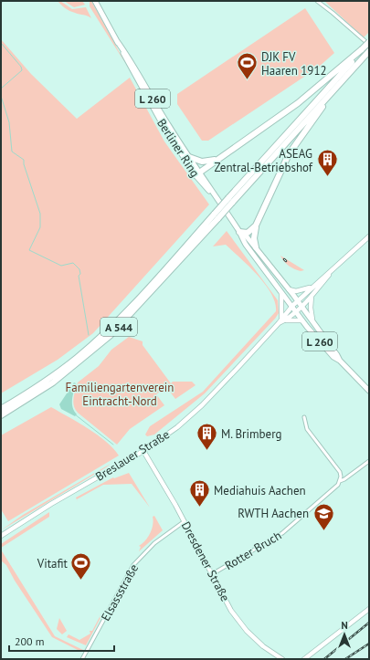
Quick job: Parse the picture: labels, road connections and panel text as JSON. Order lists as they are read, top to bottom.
{
  "streets": {
    "highway": ["A 544"],
    "main road": ["L 260", "Berliner Ring"],
    "street": [
      "Breslauer Straße",
      "Rotter Bruch",
      "Dresdener Straße",
      "Elsassstraße"
    ]
  },
  "crossings": [
    ["Berliner Ring", "Breslauer Straße"],
    ["Breslauer Straße", "Dresdener Straße"],
    ["Rotter Bruch", "Dresdener Straße"],
    ["Dresdener Straße", "Elsassstraße"]
  ],
  "parks": ["Familiengartenverein Eintracht-Nord"],
  "places": {
    "sports": ["DJK FV Haaren 1912", "Vitafit"],
    "building": ["ASEAG Zentral-Betriebshof", "M. Brimberg", "Mediahuis Aachen"],
    "school or university": ["RWTH Aachen"]
  },
  "scale_bar": "200 m",
  "north": "top"
}
